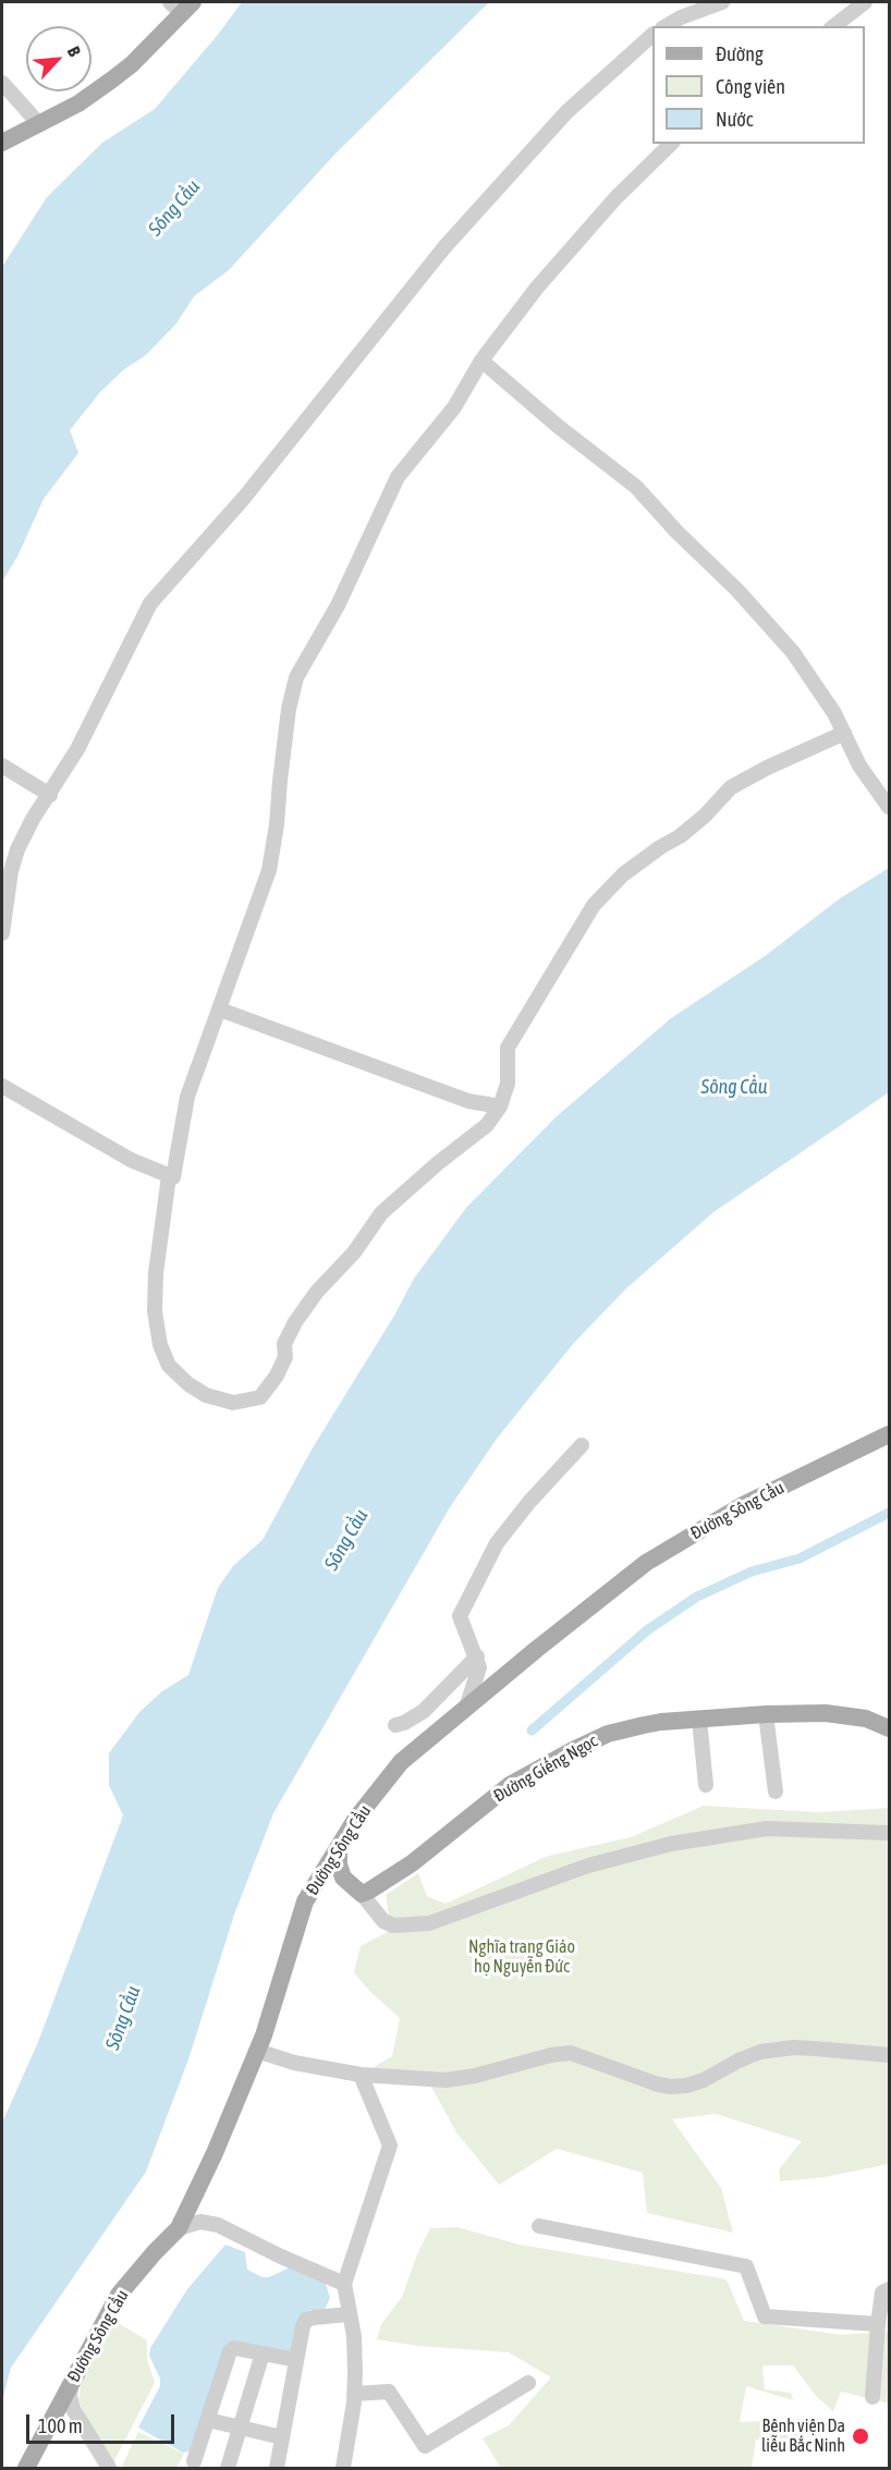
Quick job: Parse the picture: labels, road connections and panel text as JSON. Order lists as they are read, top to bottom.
{
  "streets": {
    "main road": ["Đường Sông Cầu", "Đường Giếng Ngọc"]
  },
  "water": ["Sông Cầu"],
  "parks": ["Nghĩa trang Giáo họ Nguyễn Đức"],
  "places": ["Bệnh viện Da liễu Bắc Ninh"],
  "legend": ["Đường", "Công viên", "Nước"],
  "scale_bar": "100 m",
  "north": "top right"
}
